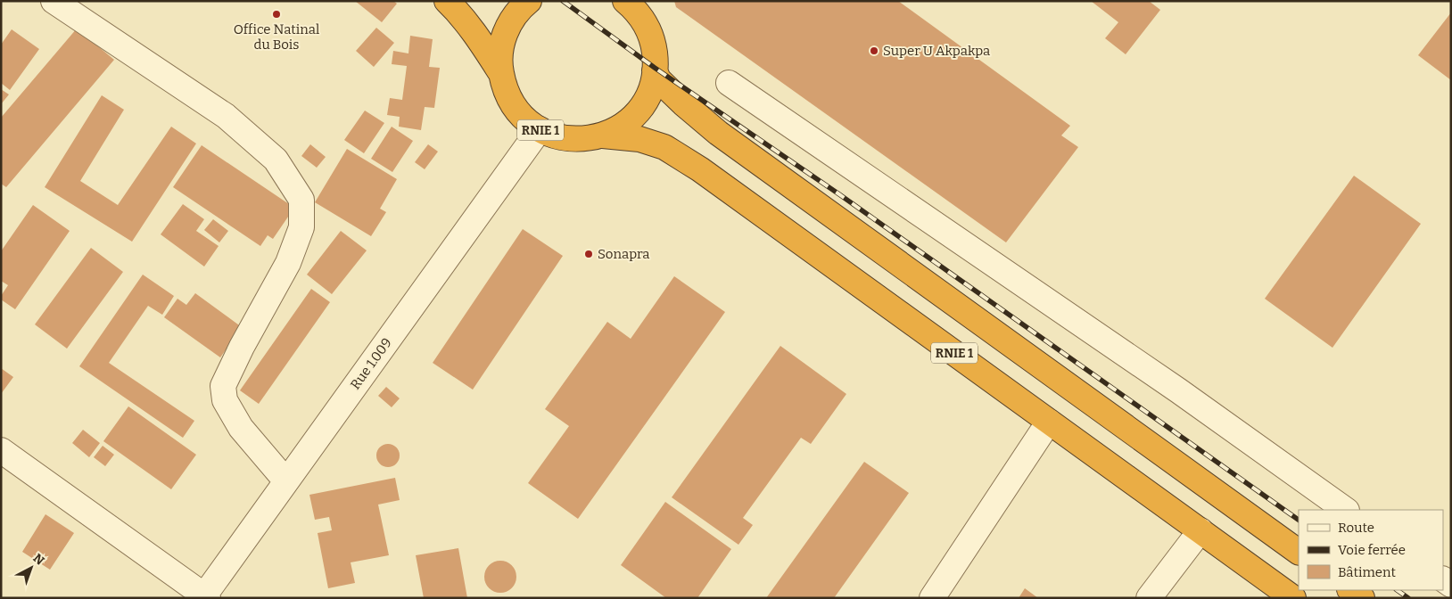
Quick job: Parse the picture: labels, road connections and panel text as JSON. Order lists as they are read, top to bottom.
{
  "streets": {
    "highway": ["RNIE 1"],
    "street": ["Rue 1.009"]
  },
  "crossings": [
    ["RNIE 1", "Rue 1.009"]
  ],
  "places": ["Office Natinal du Bois", "Super U Akpakpa", "Sonapra"],
  "legend": ["Route", "Voie ferrée", "Bâtiment"],
  "north": "top right"
}
